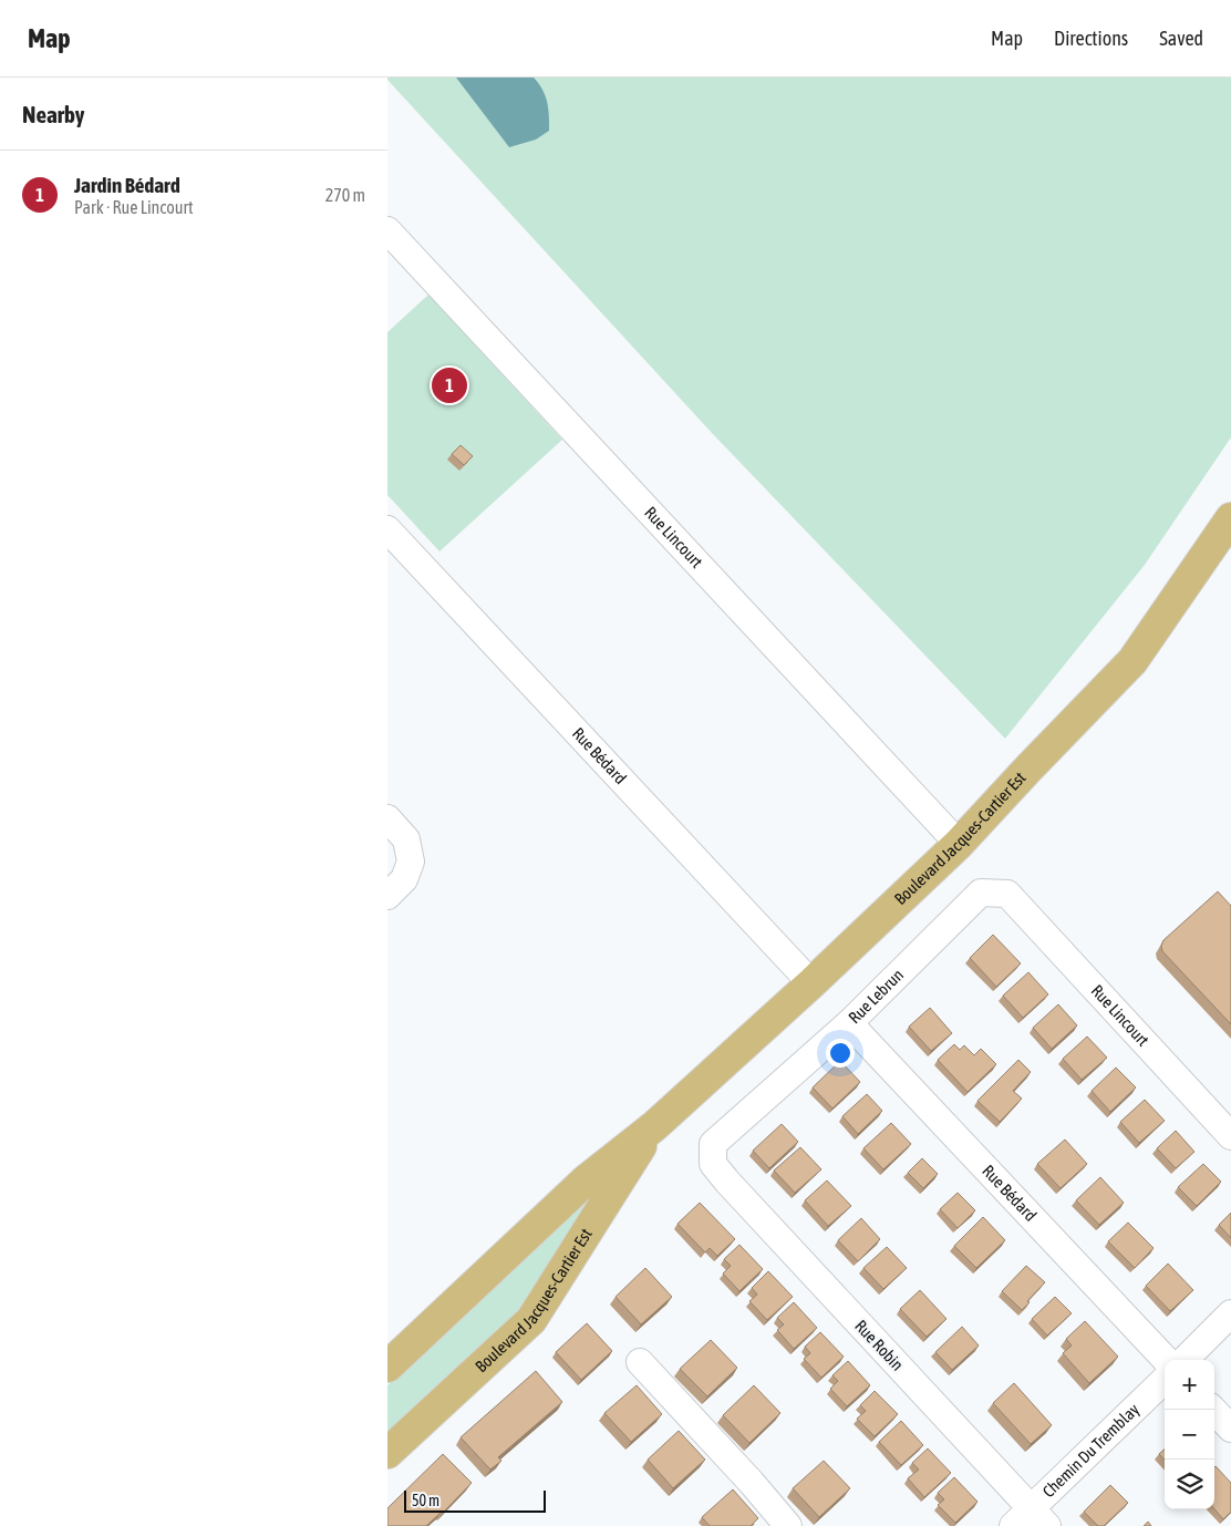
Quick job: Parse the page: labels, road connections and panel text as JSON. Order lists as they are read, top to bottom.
{
  "streets": {
    "main road": ["Boulevard Jacques-Cartier Est"],
    "street": [
      "Rue Lincourt",
      "Rue Bédard",
      "Rue Lebrun",
      "Rue Robin",
      "Chemin Du Tremblay"
    ]
  },
  "crossings": [
    ["Rue Lincourt", "Boulevard Jacques-Cartier Est"],
    ["Rue Lincourt", "Rue Lebrun"],
    ["Rue Bédard", "Boulevard Jacques-Cartier Est"],
    ["Rue Bédard", "Rue Lebrun"],
    ["Rue Lebrun", "Rue Robin"],
    ["Rue Robin", "Chemin Du Tremblay"]
  ],
  "scale_bar": "50 m",
  "page": {
    "header": "Map",
    "nav": ["Map", "Directions", "Saved"],
    "heading": "Nearby",
    "list": [
      {
        "mark": "1",
        "name": "Jardin Bédard",
        "note": "Park · Rue Lincourt",
        "value": "270 m"
      }
    ],
    "pins": "1",
    "map_buttons": ["+", "−"],
    "scale": "50 m"
  }
}
